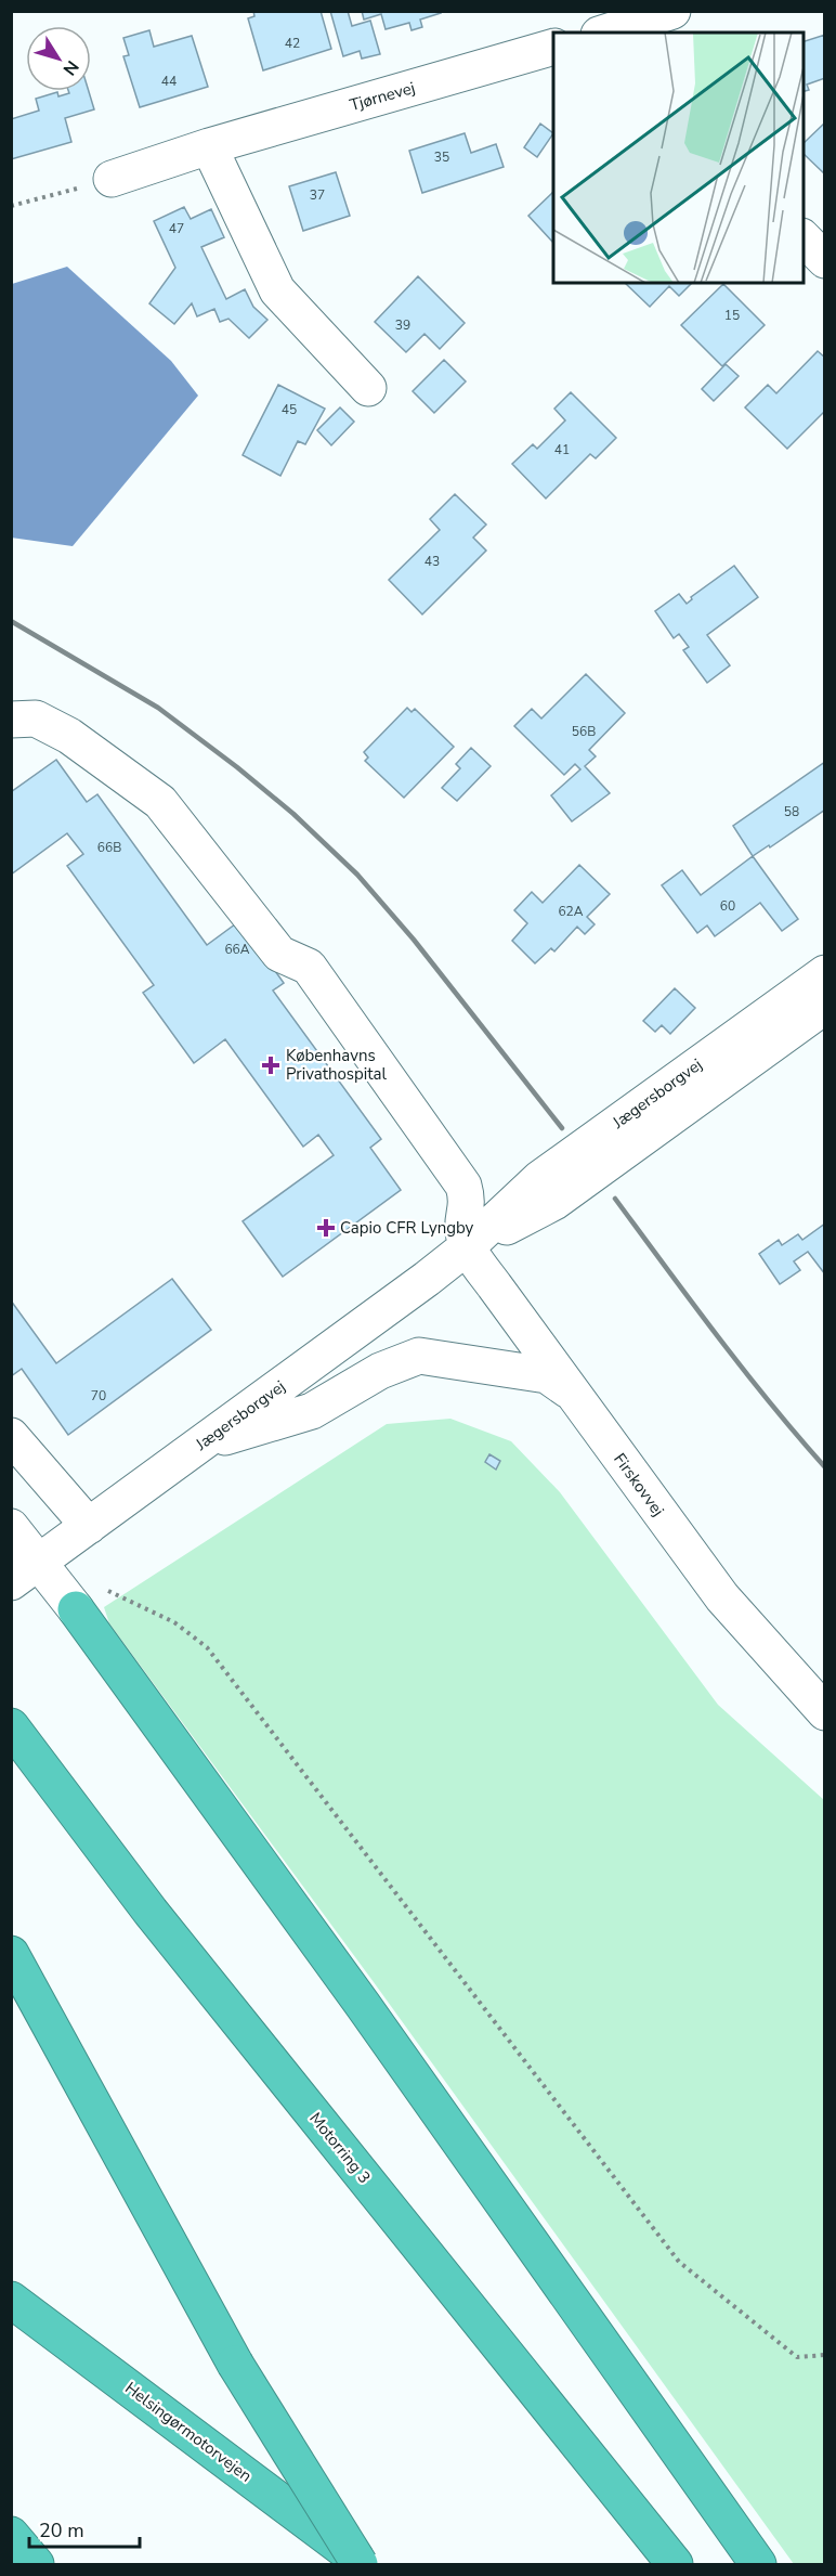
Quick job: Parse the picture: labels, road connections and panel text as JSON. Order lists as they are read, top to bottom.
{
  "streets": {
    "highway": ["Motorring 3", "Helsingørmotorvejen"],
    "street": ["Tjørnevej", "Jægersborgvej", "Firskovvej"]
  },
  "crossings": [
    ["Jægersborgvej", "Firskovvej"]
  ],
  "places": {
    "health": ["Københavns Privathospital", "Capio CFR Lyngby"]
  },
  "house_numbers": [
    "42",
    "44",
    "35",
    "37",
    "47",
    "15",
    "39",
    "45",
    "41",
    "43",
    "56B",
    "58",
    "66B",
    "60",
    "62A",
    "66A",
    "70"
  ],
  "scale_bar": "20 m",
  "north": "bottom right"
}
